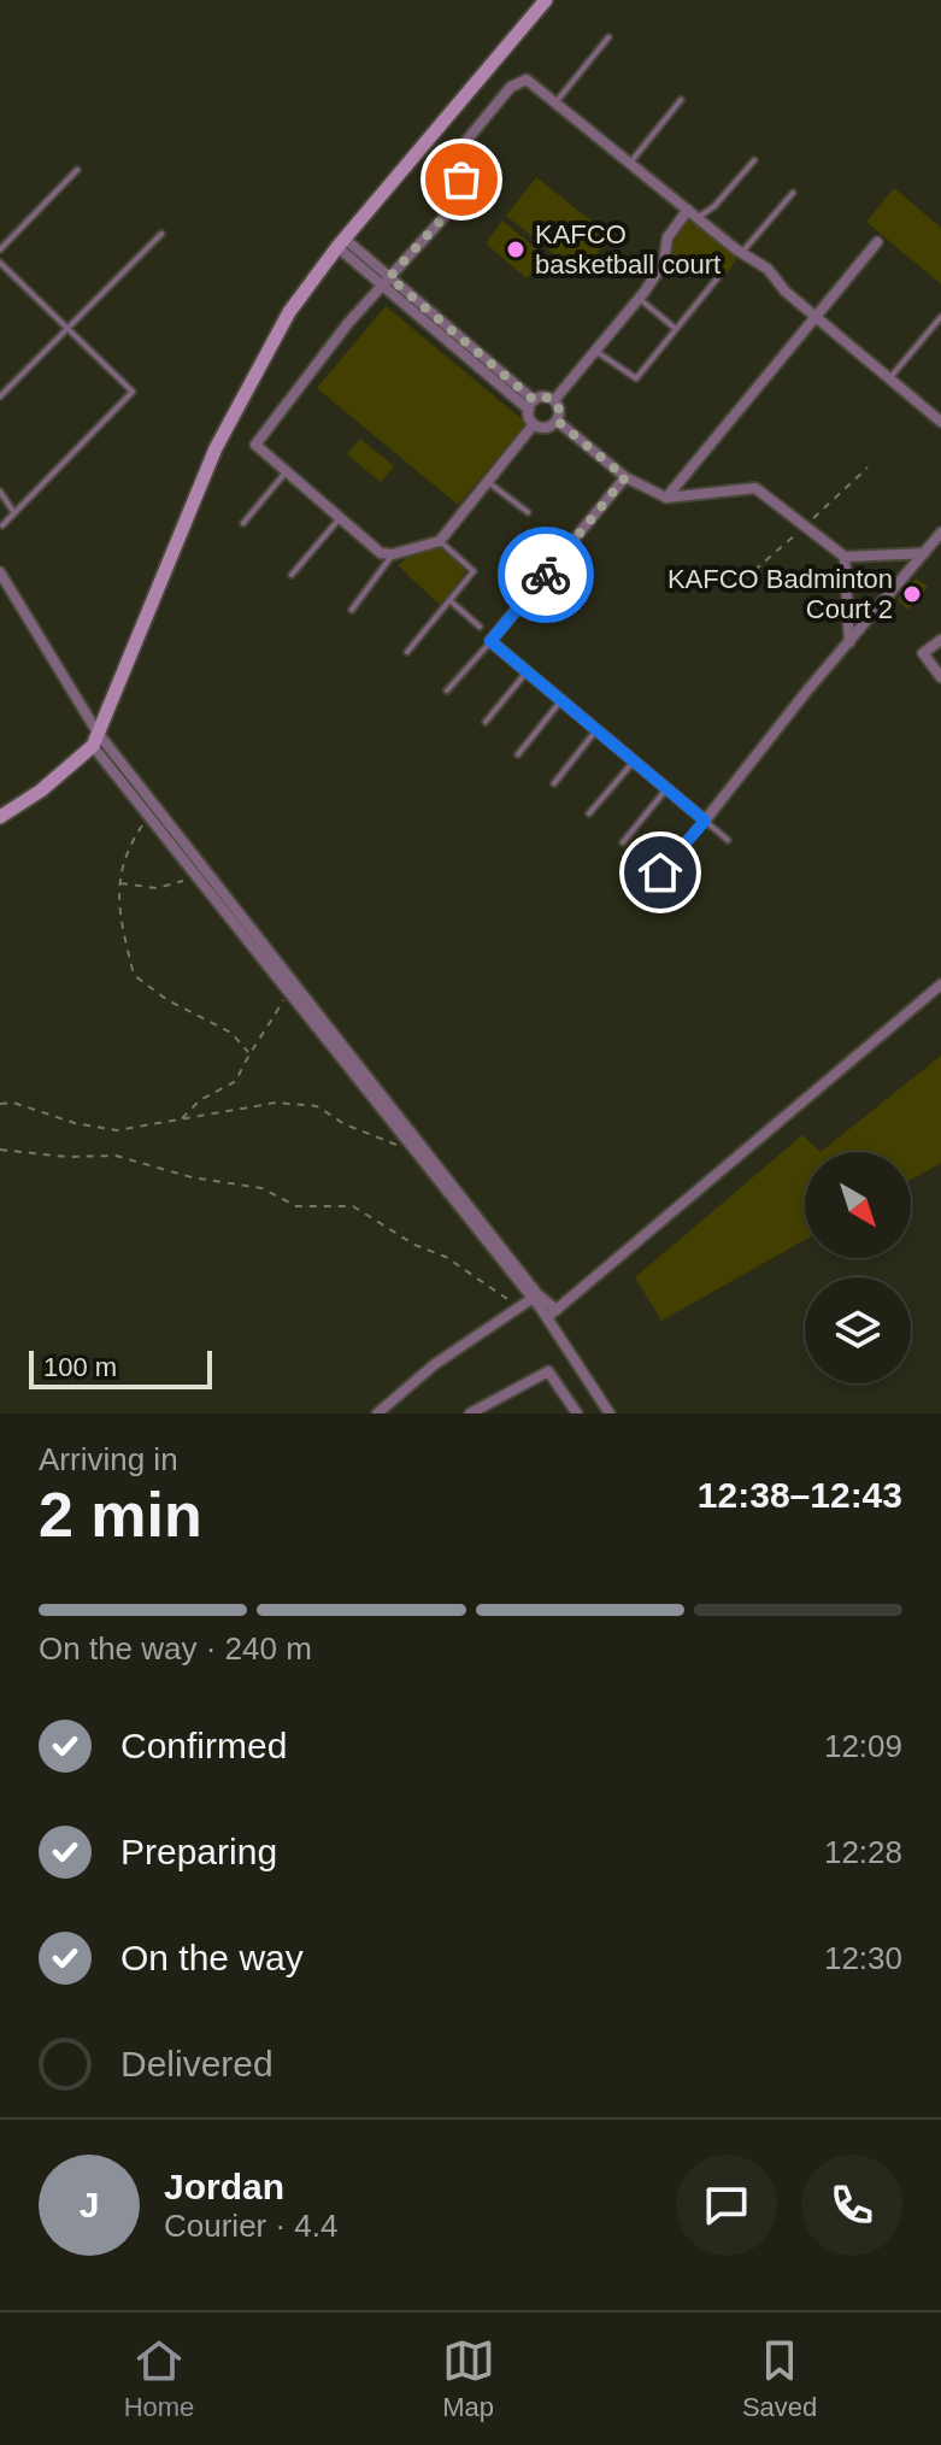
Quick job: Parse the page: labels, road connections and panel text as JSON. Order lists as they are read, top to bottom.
{
  "places": ["KAFCO basketball court", "KAFCO Badminton Court 2"],
  "scale_bar": "100 m",
  "north": "bottom right",
  "page": {
    "scale": "100 m",
    "heading": ["2 min", "Arriving in", "12:38–12:43"],
    "panel": ["Jordan", "Courier · 4.4"],
    "bar": "On the way · 240 m",
    "list": [
      ["Confirmed", "12:09"],
      ["Preparing", "12:28"],
      ["On the way", "12:30"],
      "Delivered"
    ],
    "round": "J",
    "tabs": ["Home", "Map", "Saved"]
  }
}
